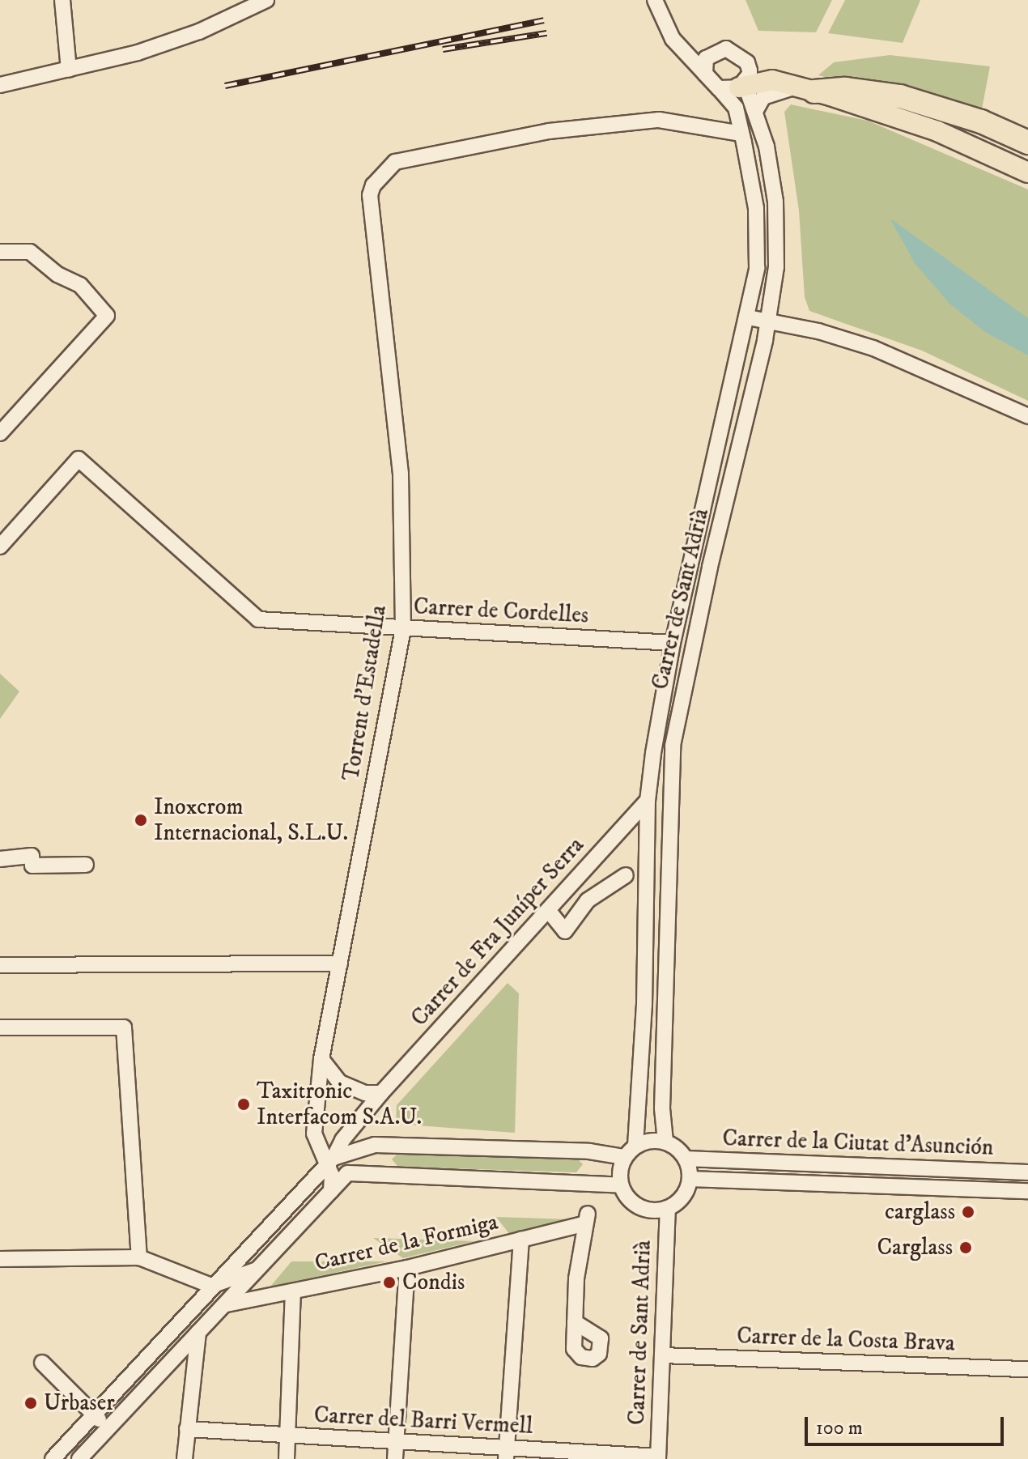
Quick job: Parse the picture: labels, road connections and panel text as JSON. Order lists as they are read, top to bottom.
{
  "streets": {
    "street": [
      "Carrer de Sant Adrià",
      "Carrer de Cordelles",
      "Torrent d'Estadella",
      "Carrer de Fra Juníper Serra",
      "Carrer de la Ciutat d'Asunción",
      "Carrer de la Formiga",
      "Carrer de la Costa Brava",
      "Carrer del Barri Vermell"
    ]
  },
  "crossings": [
    ["Carrer de Sant Adrià", "Carrer de Cordelles"],
    ["Carrer de Sant Adrià", "Torrent d'Estadella"],
    ["Carrer de Sant Adrià", "Carrer de Fra Juníper Serra"],
    ["Carrer de Sant Adrià", "Carrer de la Ciutat d'Asunción"],
    ["Carrer de Sant Adrià", "Carrer de la Costa Brava"],
    ["Carrer de Sant Adrià", "Carrer del Barri Vermell"],
    ["Carrer de Cordelles", "Torrent d'Estadella"],
    ["Torrent d'Estadella", "Carrer de Fra Juníper Serra"]
  ],
  "places": [
    "Inoxcrom Internacional, S.L.U.",
    "Taxitronic Interfacom S.A.U.",
    "carglass",
    "Carglass",
    "Condis",
    "Urbaser"
  ],
  "scale_bar": "100 m"
}
